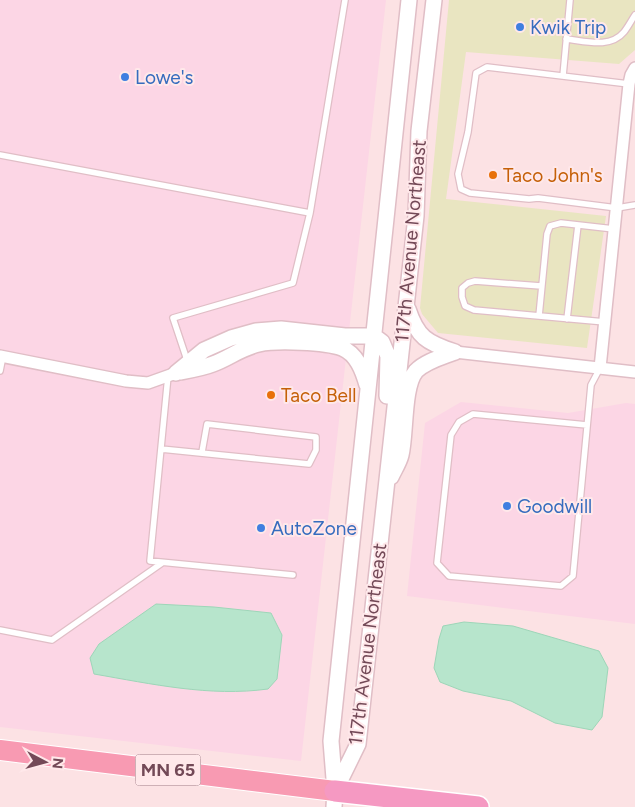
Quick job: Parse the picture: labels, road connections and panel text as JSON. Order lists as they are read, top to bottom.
{
  "streets": {
    "highway": ["MN 65"],
    "street": ["117th Avenue Northeast"]
  },
  "crossings": [
    ["117th Avenue Northeast", "MN 65"]
  ],
  "places": [
    "Kwik Trip",
    "Lowe's",
    "Taco John's",
    "Taco Bell",
    "Goodwill",
    "AutoZone"
  ],
  "north": "right"
}
